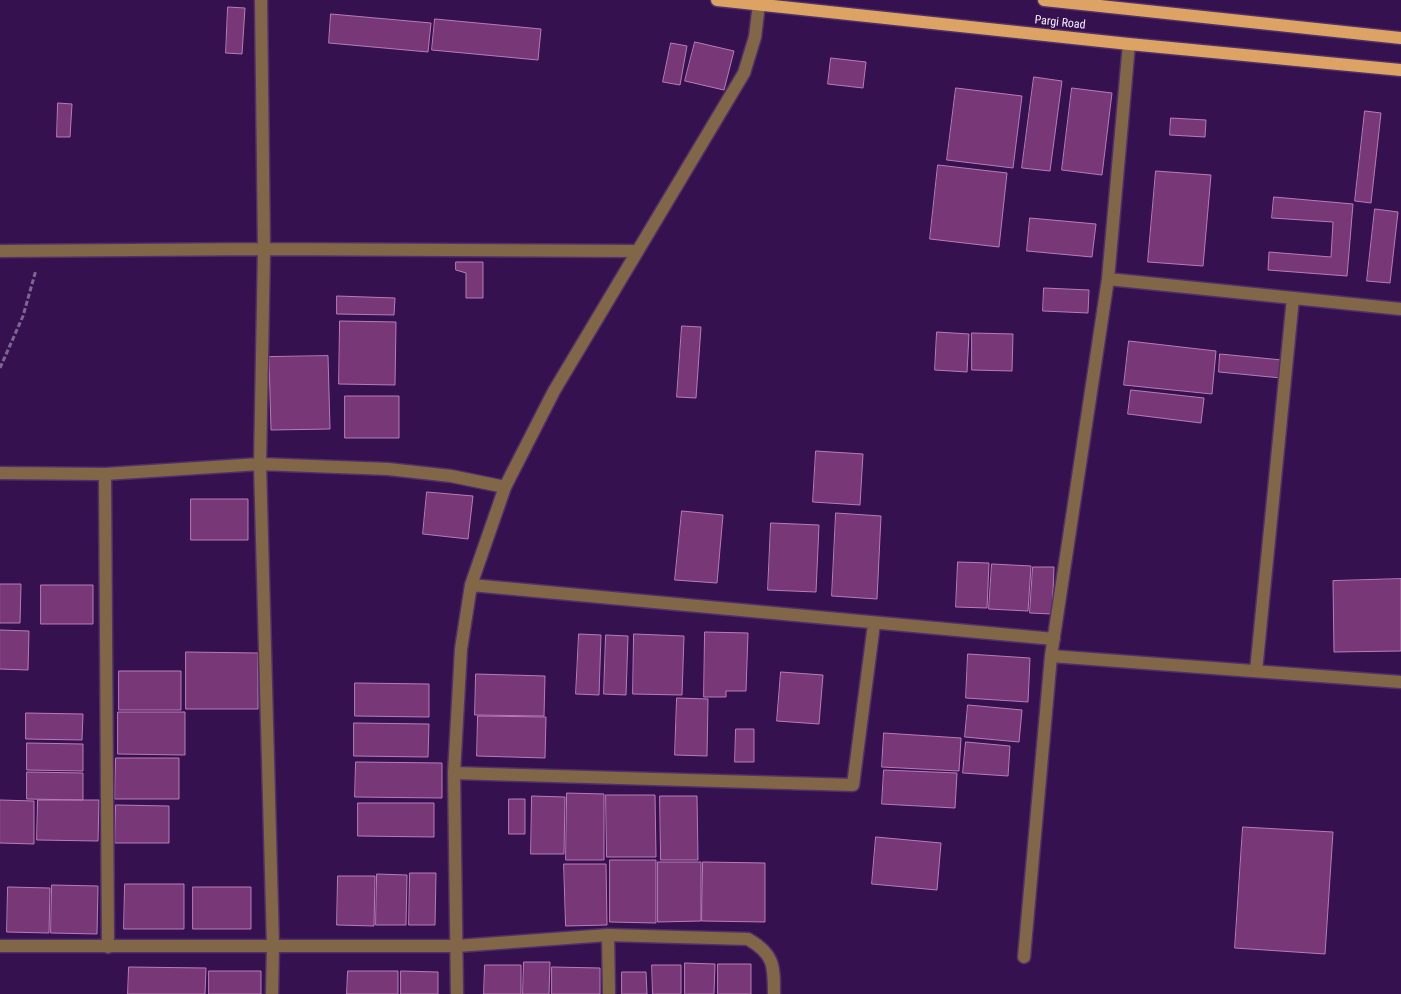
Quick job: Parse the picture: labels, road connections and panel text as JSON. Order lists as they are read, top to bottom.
{
  "streets": {
    "main road": ["Pargi Road"]
  }
}
